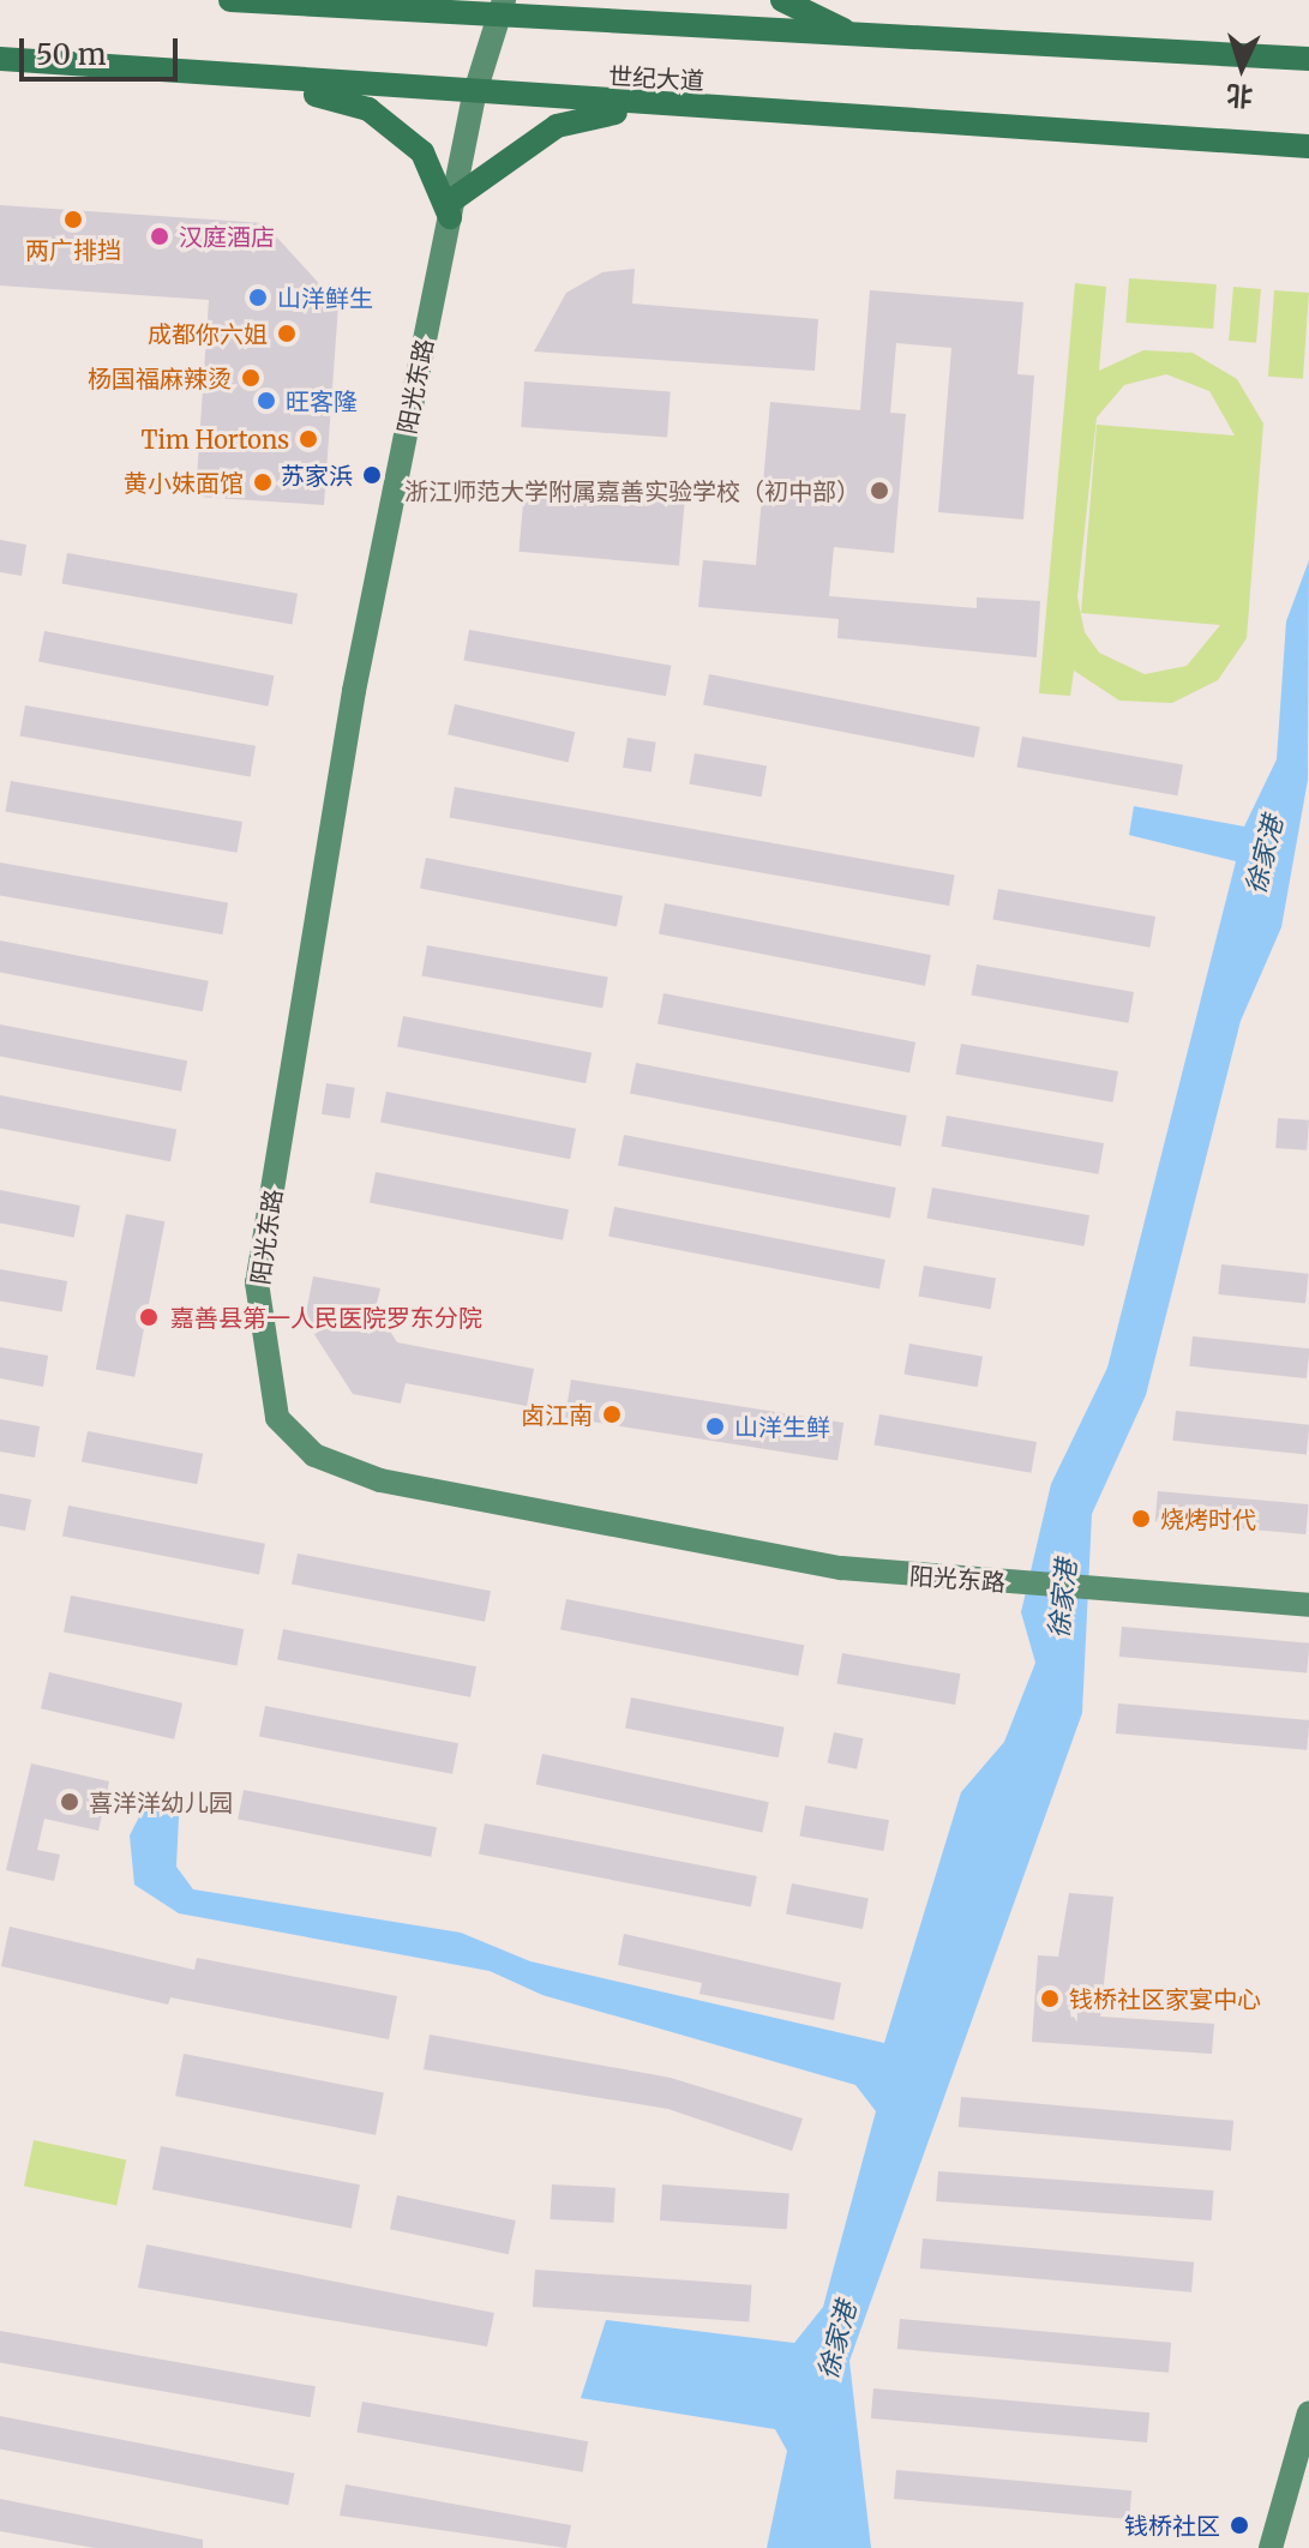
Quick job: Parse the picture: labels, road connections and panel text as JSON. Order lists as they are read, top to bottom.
{
  "streets": {
    "main road": ["世纪大道"],
    "street": ["阳光东路"]
  },
  "crossings": [
    ["世纪大道", "阳光东路"]
  ],
  "water": ["徐家港"],
  "places": [
    "两广排挡",
    "汉庭酒店",
    "山洋鲜生",
    "成都你六姐",
    "杨国福麻辣烫",
    "旺客隆",
    "Tim Hortons",
    "苏家浜",
    "黄小妹面馆",
    "浙江师范大学附属嘉善实验学校（初中部）",
    "嘉善县第一人民医院罗东分院",
    "卤江南",
    "山洋生鲜",
    "烧烤时代",
    "喜洋洋幼儿园",
    "钱桥社区家宴中心",
    "钱桥社区"
  ],
  "scale_bar": "50 m",
  "north": "bottom"
}
